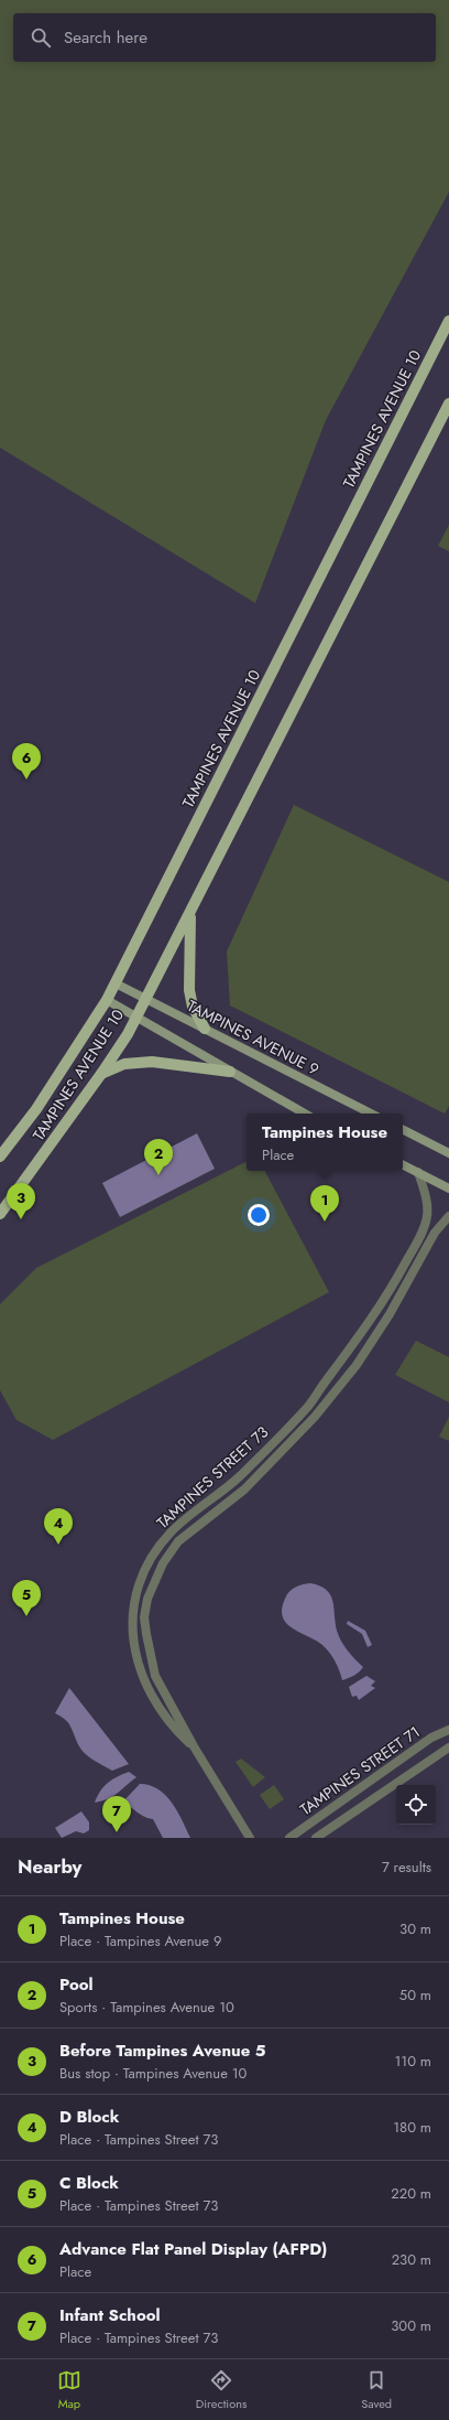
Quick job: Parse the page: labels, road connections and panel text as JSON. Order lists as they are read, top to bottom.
{
  "streets": {
    "main road": ["TAMPINES AVENUE 10", "TAMPINES AVENUE 9"],
    "street": ["TAMPINES STREET 73", "TAMPINES STREET 71"]
  },
  "crossings": [
    ["TAMPINES AVENUE 10", "TAMPINES AVENUE 9"]
  ],
  "page": {
    "search": "Search here",
    "pins": [
      "6",
      "2",
      "3",
      "1",
      "4",
      "5",
      "7"
    ],
    "popup": ["Tampines House", "Place"],
    "heading": ["Nearby", "7 results"],
    "list": [
      {
        "mark": "1",
        "name": "Tampines House",
        "note": "Place · Tampines Avenue 9",
        "value": "30 m"
      },
      {
        "mark": "2",
        "name": "Pool",
        "note": "Sports · Tampines Avenue 10",
        "value": "50 m"
      },
      {
        "mark": "3",
        "name": "Before Tampines Avenue 5",
        "note": "Bus stop · Tampines Avenue 10",
        "value": "110 m"
      },
      {
        "mark": "4",
        "name": "D Block",
        "note": "Place · Tampines Street 73",
        "value": "180 m"
      },
      {
        "mark": "5",
        "name": "C Block",
        "note": "Place · Tampines Street 73",
        "value": "220 m"
      },
      {
        "mark": "6",
        "name": "Advance Flat Panel Display (AFPD)",
        "note": "Place",
        "value": "230 m"
      },
      {
        "mark": "7",
        "name": "Infant School",
        "note": "Place · Tampines Street 73",
        "value": "300 m"
      }
    ],
    "nav": ["Map", "Directions", "Saved"]
  }
}
